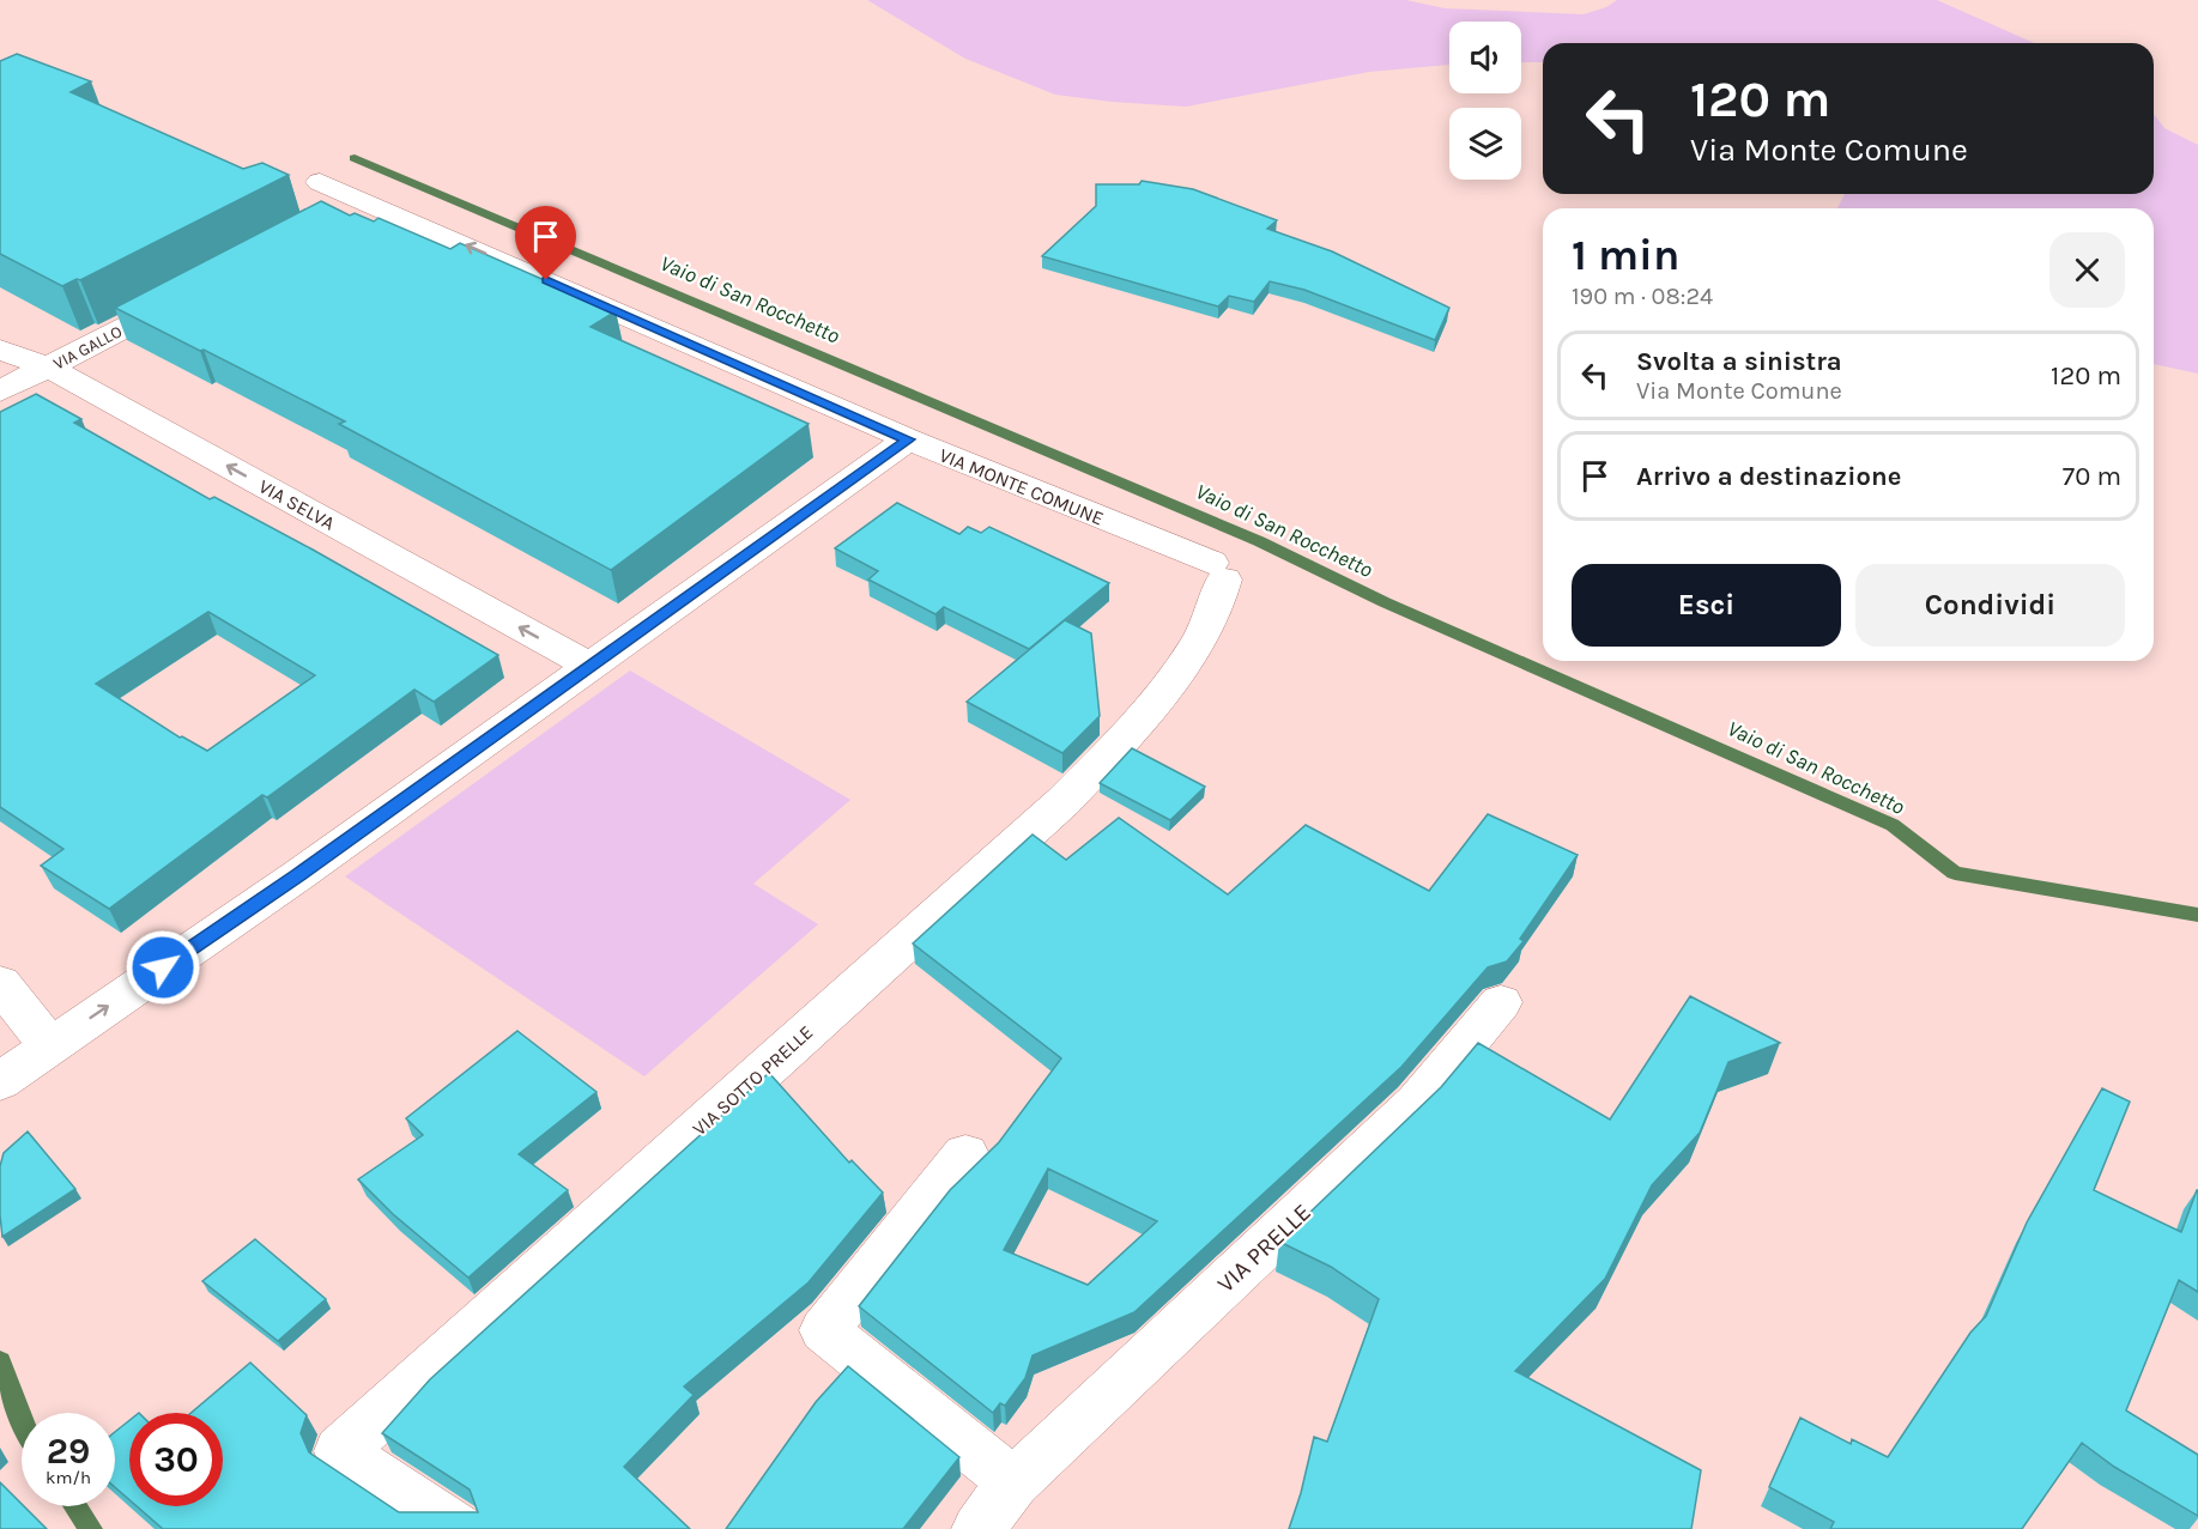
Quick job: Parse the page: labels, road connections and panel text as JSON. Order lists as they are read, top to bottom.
{
  "streets": {
    "street": [
      "VIA GALLO",
      "VIA MONTE COMUNE",
      "VIA SELVA",
      "VIA SOTTO PRELLE",
      "VIA PRELLE"
    ]
  },
  "crossings": [
    ["VIA GALLO", "VIA SELVA"],
    ["VIA MONTE COMUNE", "VIA SOTTO PRELLE"]
  ],
  "one_way": ["VIA MONTE COMUNE", "VIA SELVA"],
  "water": ["Vaio di San Rocchetto"],
  "page": {
    "turn": ["120 m", "Via Monte Comune"],
    "heading": ["1 min", "190 m · 08:24"],
    "list": [
      {
        "name": "Svolta a sinistra",
        "note": "Via Monte Comune",
        "value": "120 m"
      },
      {
        "name": "Arrivo a destinazione",
        "value": "70 m"
      }
    ],
    "buttons": ["Esci", "Condividi"],
    "speed": "29 km/h",
    "limit": "30"
  }
}
